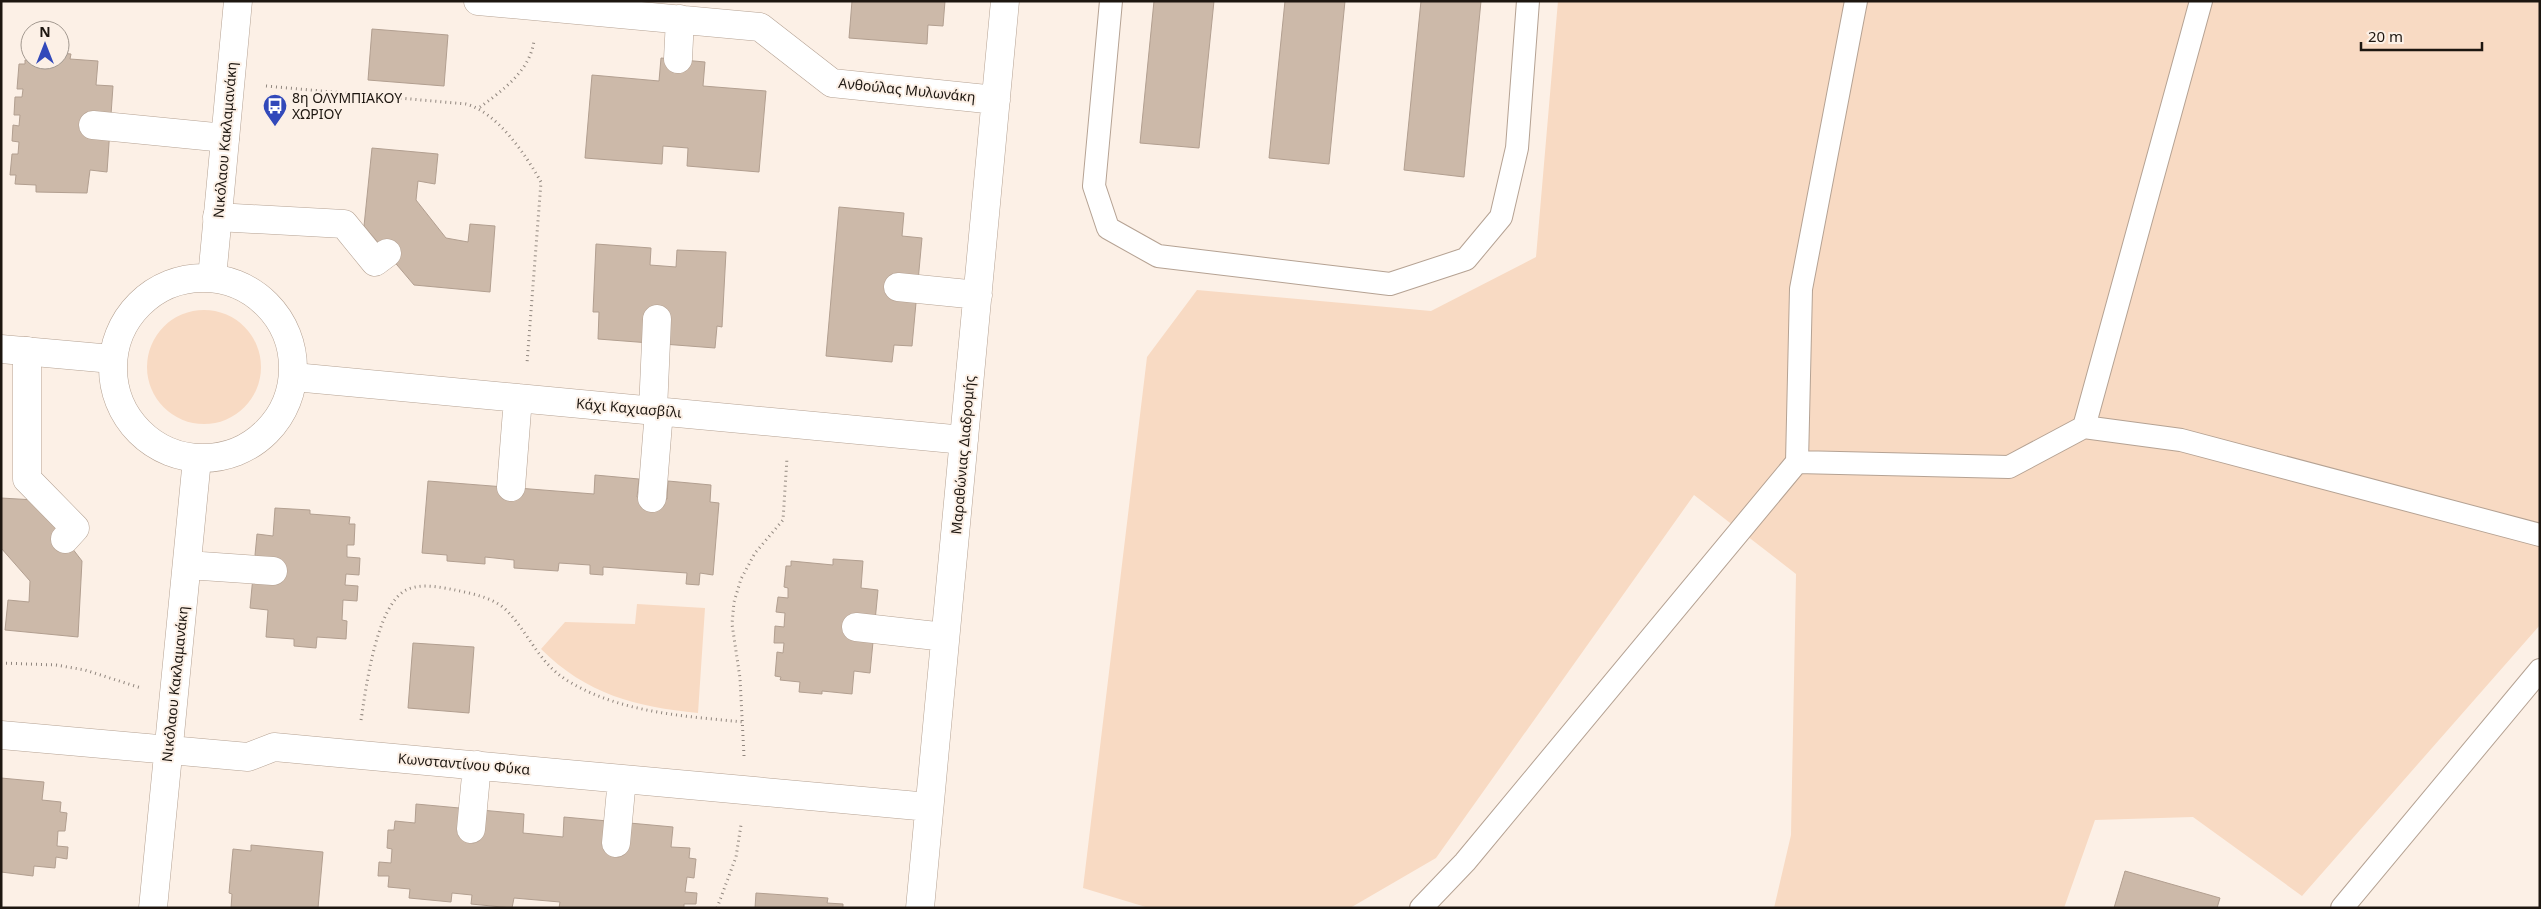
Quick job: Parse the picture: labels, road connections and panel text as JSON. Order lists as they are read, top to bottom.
{
  "streets": {
    "street": [
      "Ανθούλας Μυλωνάκη",
      "Νικόλαου Κακλαμανάκη",
      "Κάχι Καχιασβίλι",
      "Μαραθώνιας Διαδρομής",
      "Κωνσταντίνου Φύκα"
    ]
  },
  "crossings": [
    ["Ανθούλας Μυλωνάκη", "Μαραθώνιας Διαδρομής"],
    ["Νικόλαου Κακλαμανάκη", "Κωνσταντίνου Φύκα"],
    ["Κάχι Καχιασβίλι", "Μαραθώνιας Διαδρομής"],
    ["Μαραθώνιας Διαδρομής", "Κωνσταντίνου Φύκα"]
  ],
  "places": {
    "bus stop": ["8η ΟΛΥΜΠΙΑΚΟΥ ΧΩΡΙΟΥ"]
  },
  "scale_bar": "20 m",
  "north": "top"
}
